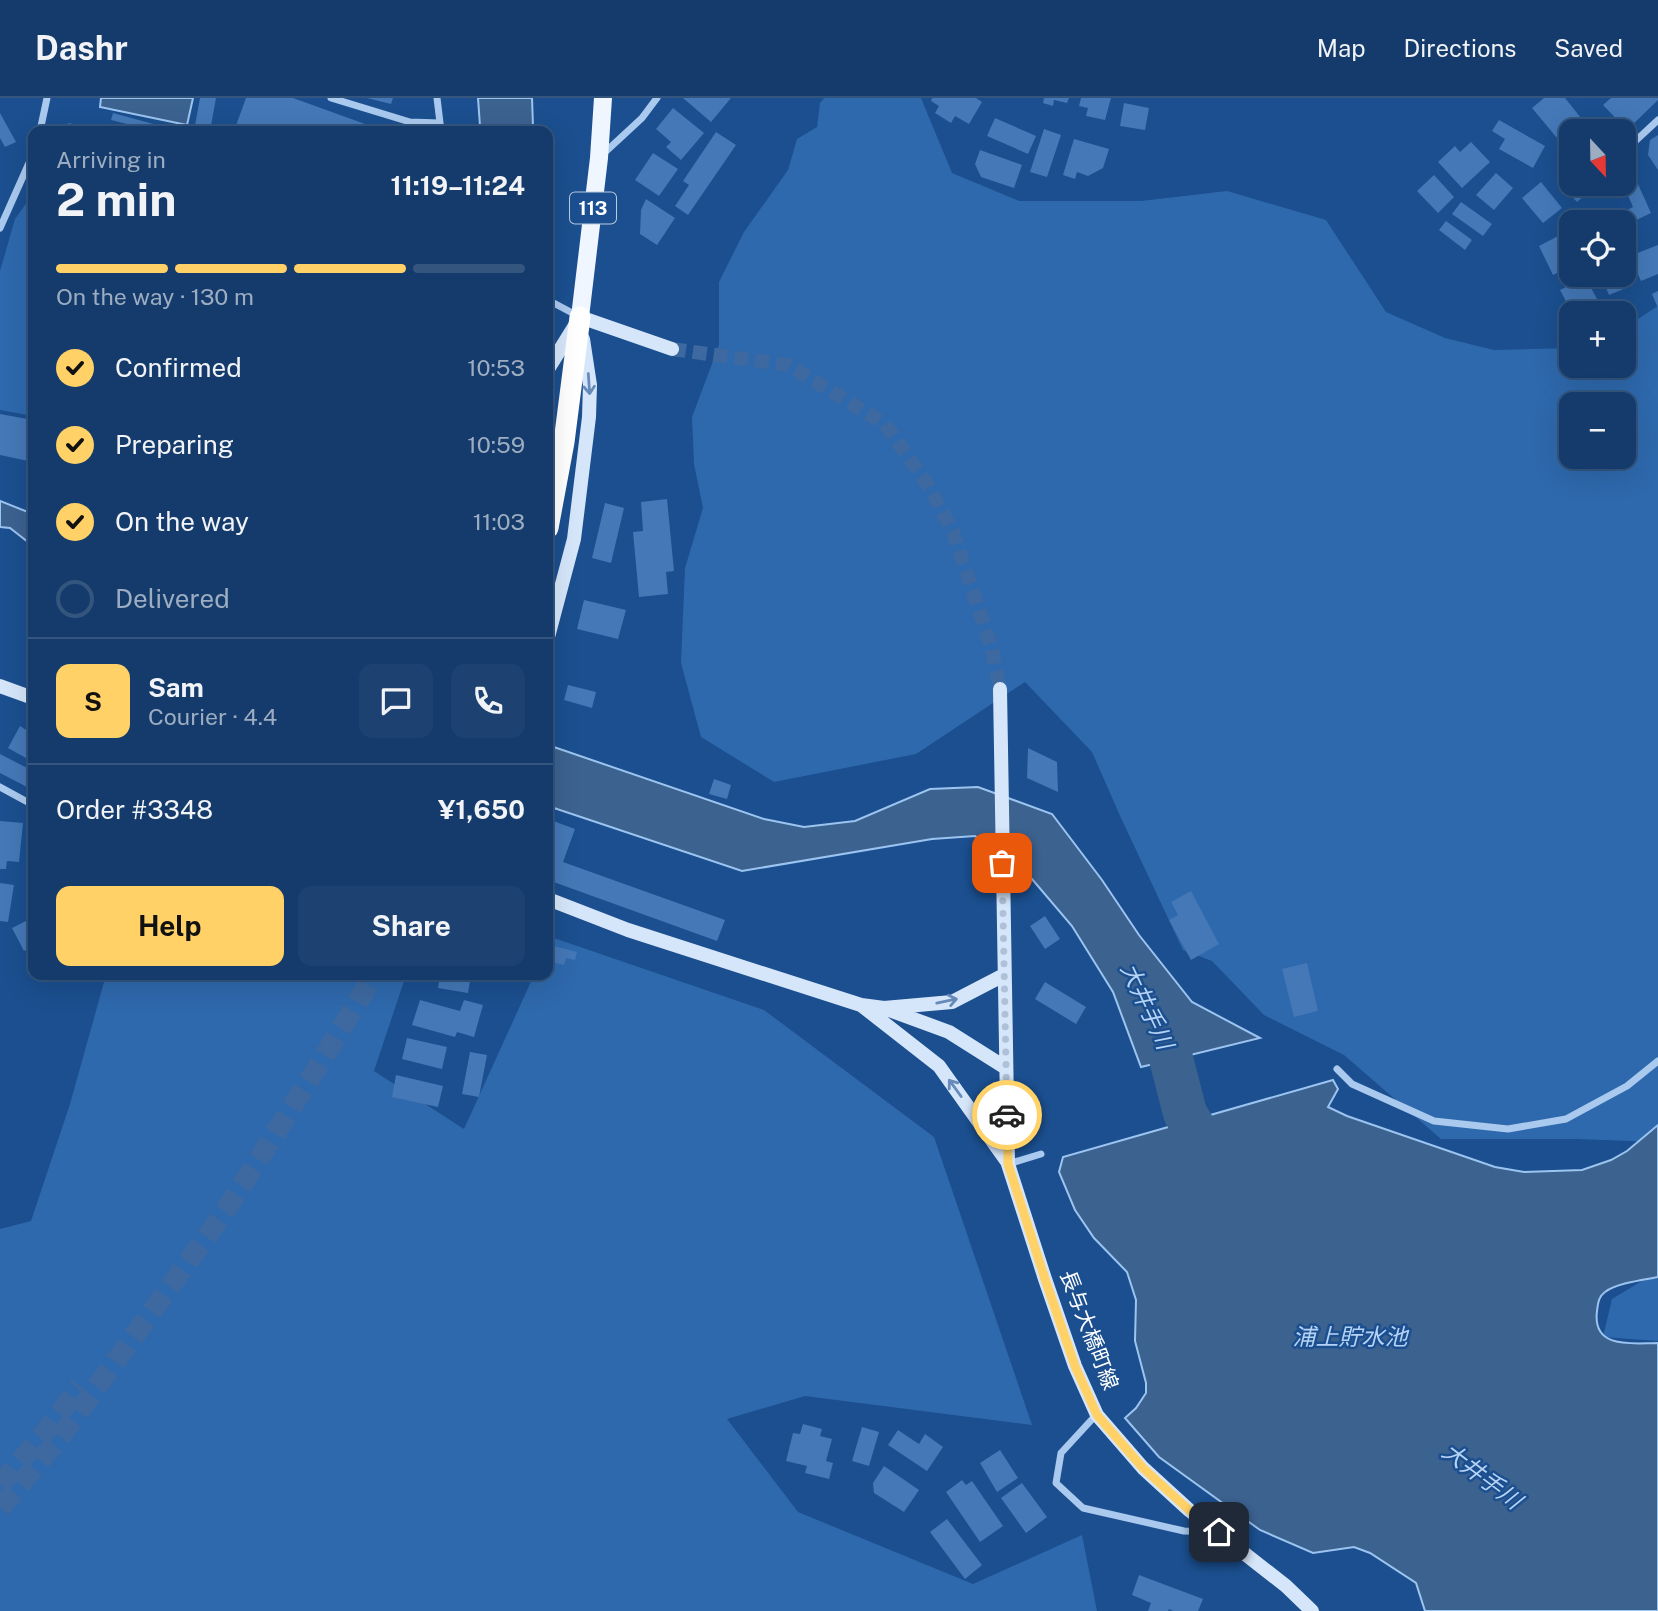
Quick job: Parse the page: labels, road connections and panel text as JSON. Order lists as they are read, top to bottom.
{
  "streets": {
    "main road": ["113"],
    "street": ["長与大橋町線"]
  },
  "water": ["大井手川", "浦上貯水池"],
  "north": "bottom",
  "page": {
    "header": "Dashr",
    "nav": ["Map", "Directions", "Saved"],
    "map_buttons": ["+", "−"],
    "heading": ["2 min", "Arriving in", "11:19–11:24"],
    "panel": [
      "Sam",
      "Courier · 4.4",
      "Order #3348",
      "¥1,650"
    ],
    "bar": "On the way · 130 m",
    "list": [
      ["Confirmed", "10:53"],
      ["Preparing", "10:59"],
      ["On the way", "11:03"],
      "Delivered"
    ],
    "round": "S",
    "buttons": ["Help", "Share"]
  }
}
